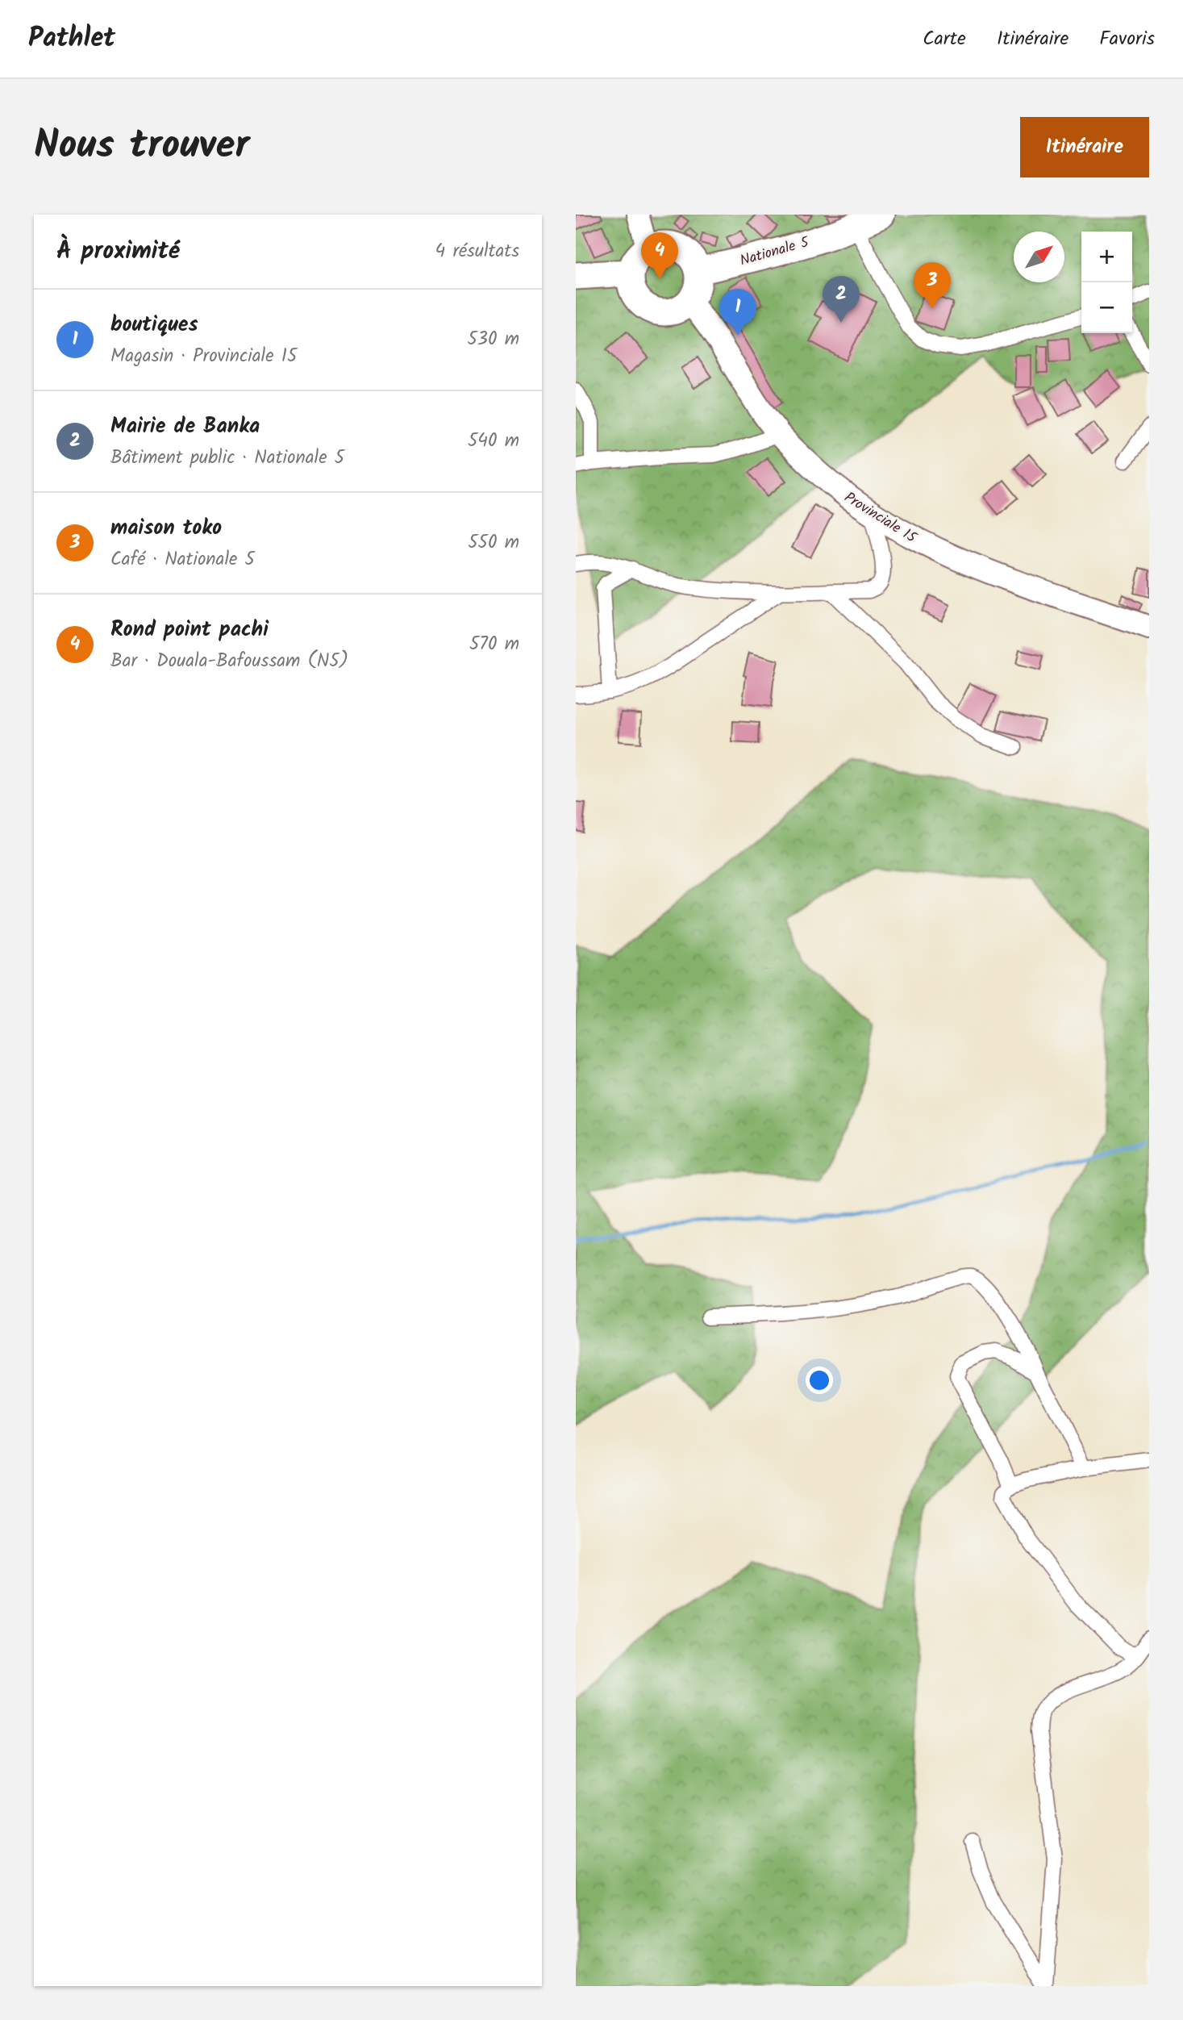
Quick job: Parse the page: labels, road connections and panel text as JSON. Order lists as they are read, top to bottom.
{
  "streets": {
    "highway": ["Nationale 5"],
    "main road": ["Provinciale 15"]
  },
  "crossings": [
    ["Nationale 5", "Provinciale 15"]
  ],
  "north": "top right",
  "page": {
    "header": "Pathlet",
    "nav": ["Carte", "Itinéraire", "Favoris"],
    "title": "Nous trouver",
    "buttons": "Itinéraire",
    "heading": ["À proximité", "4 résultats"],
    "map_buttons": ["+", "−"],
    "pins": [
      "4",
      "3",
      "2",
      "1"
    ],
    "list": [
      {
        "mark": "1",
        "name": "boutiques",
        "note": "Magasin · Provinciale 15",
        "value": "530 m"
      },
      {
        "mark": "2",
        "name": "Mairie de Banka",
        "note": "Bâtiment public · Nationale 5",
        "value": "540 m"
      },
      {
        "mark": "3",
        "name": "maison toko",
        "note": "Café · Nationale 5",
        "value": "550 m"
      },
      {
        "mark": "4",
        "name": "Rond point pachi",
        "note": "Bar · Douala-Bafoussam (N5)",
        "value": "570 m"
      }
    ]
  }
}
